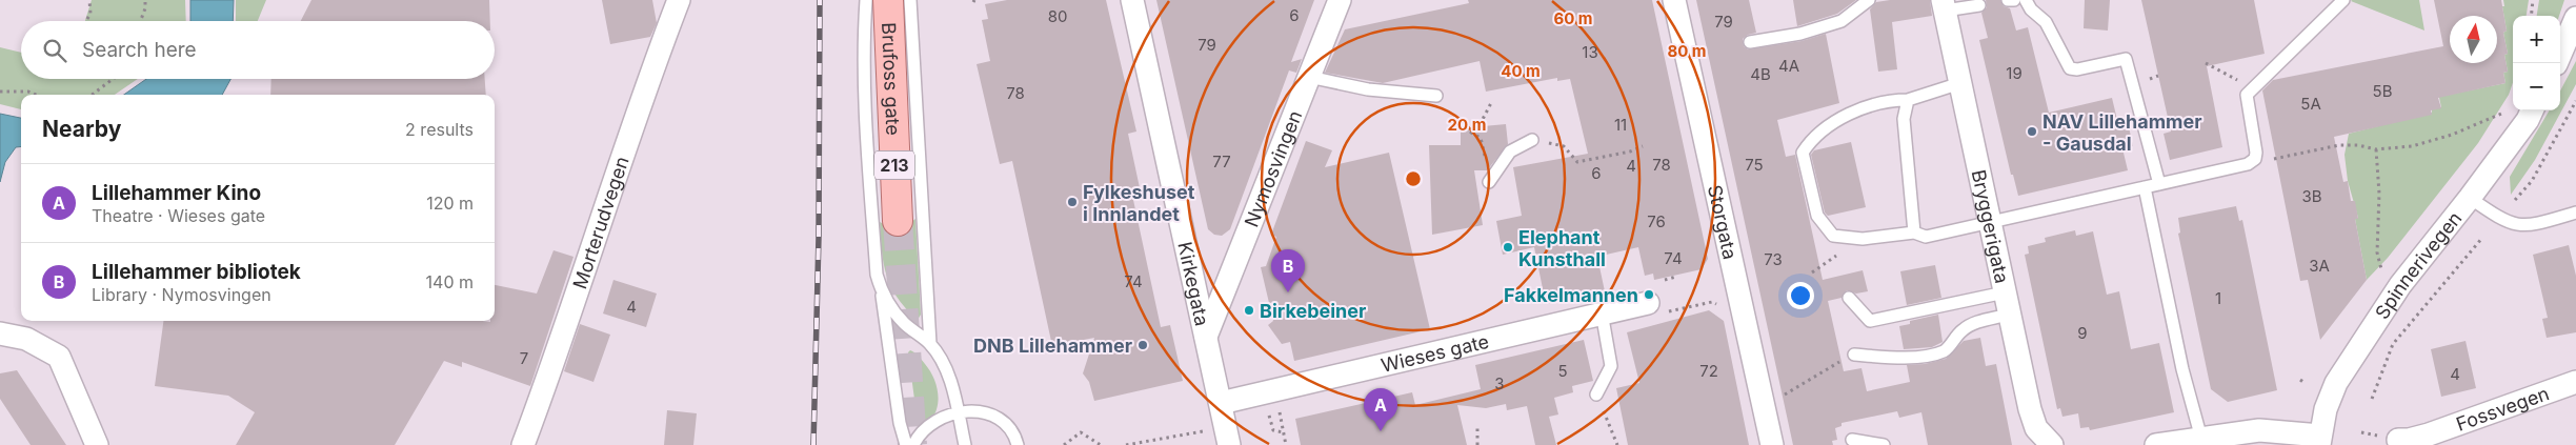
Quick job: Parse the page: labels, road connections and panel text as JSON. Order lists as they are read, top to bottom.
{
  "streets": {
    "main road": ["Brufoss gate", "213"],
    "street": [
      "Nymosvingen",
      "Morterudvegen",
      "Storgata",
      "Bryggerigata",
      "Spinnerivegen",
      "Kirkegata",
      "Wieses gate",
      "Fossvegen"
    ]
  },
  "crossings": [
    ["Nymosvingen", "Kirkegata"],
    ["Kirkegata", "Wieses gate"]
  ],
  "places": [
    "NAV Lillehammer - Gausdal",
    "Fylkeshuset i Innlandet",
    "Elephant Kunsthall",
    "Fakkelmannen",
    "Birkebeiner",
    "DNB Lillehammer"
  ],
  "house_numbers": [
    "6",
    "80",
    "79",
    "79",
    "13",
    "4A",
    "19",
    "4B",
    "5B",
    "78",
    "5A",
    "11",
    "77",
    "78",
    "75",
    "4",
    "6",
    "3B",
    "76",
    "74",
    "73",
    "3A",
    "74",
    "1",
    "4",
    "9",
    "7",
    "5",
    "72",
    "4",
    "3"
  ],
  "north": "top",
  "page": {
    "map_buttons": ["+", "−"],
    "search": "Search here",
    "heading": ["Nearby", "2 results"],
    "list": [
      {
        "mark": "A",
        "name": "Lillehammer Kino",
        "note": "Theatre · Wieses gate",
        "value": "120 m"
      },
      {
        "mark": "B",
        "name": "Lillehammer bibliotek",
        "note": "Library · Nymosvingen",
        "value": "140 m"
      }
    ],
    "pins": ["B", "A"]
  },
  "rings": [
    "60 m",
    "80 m",
    "40 m",
    "20 m"
  ]
}
